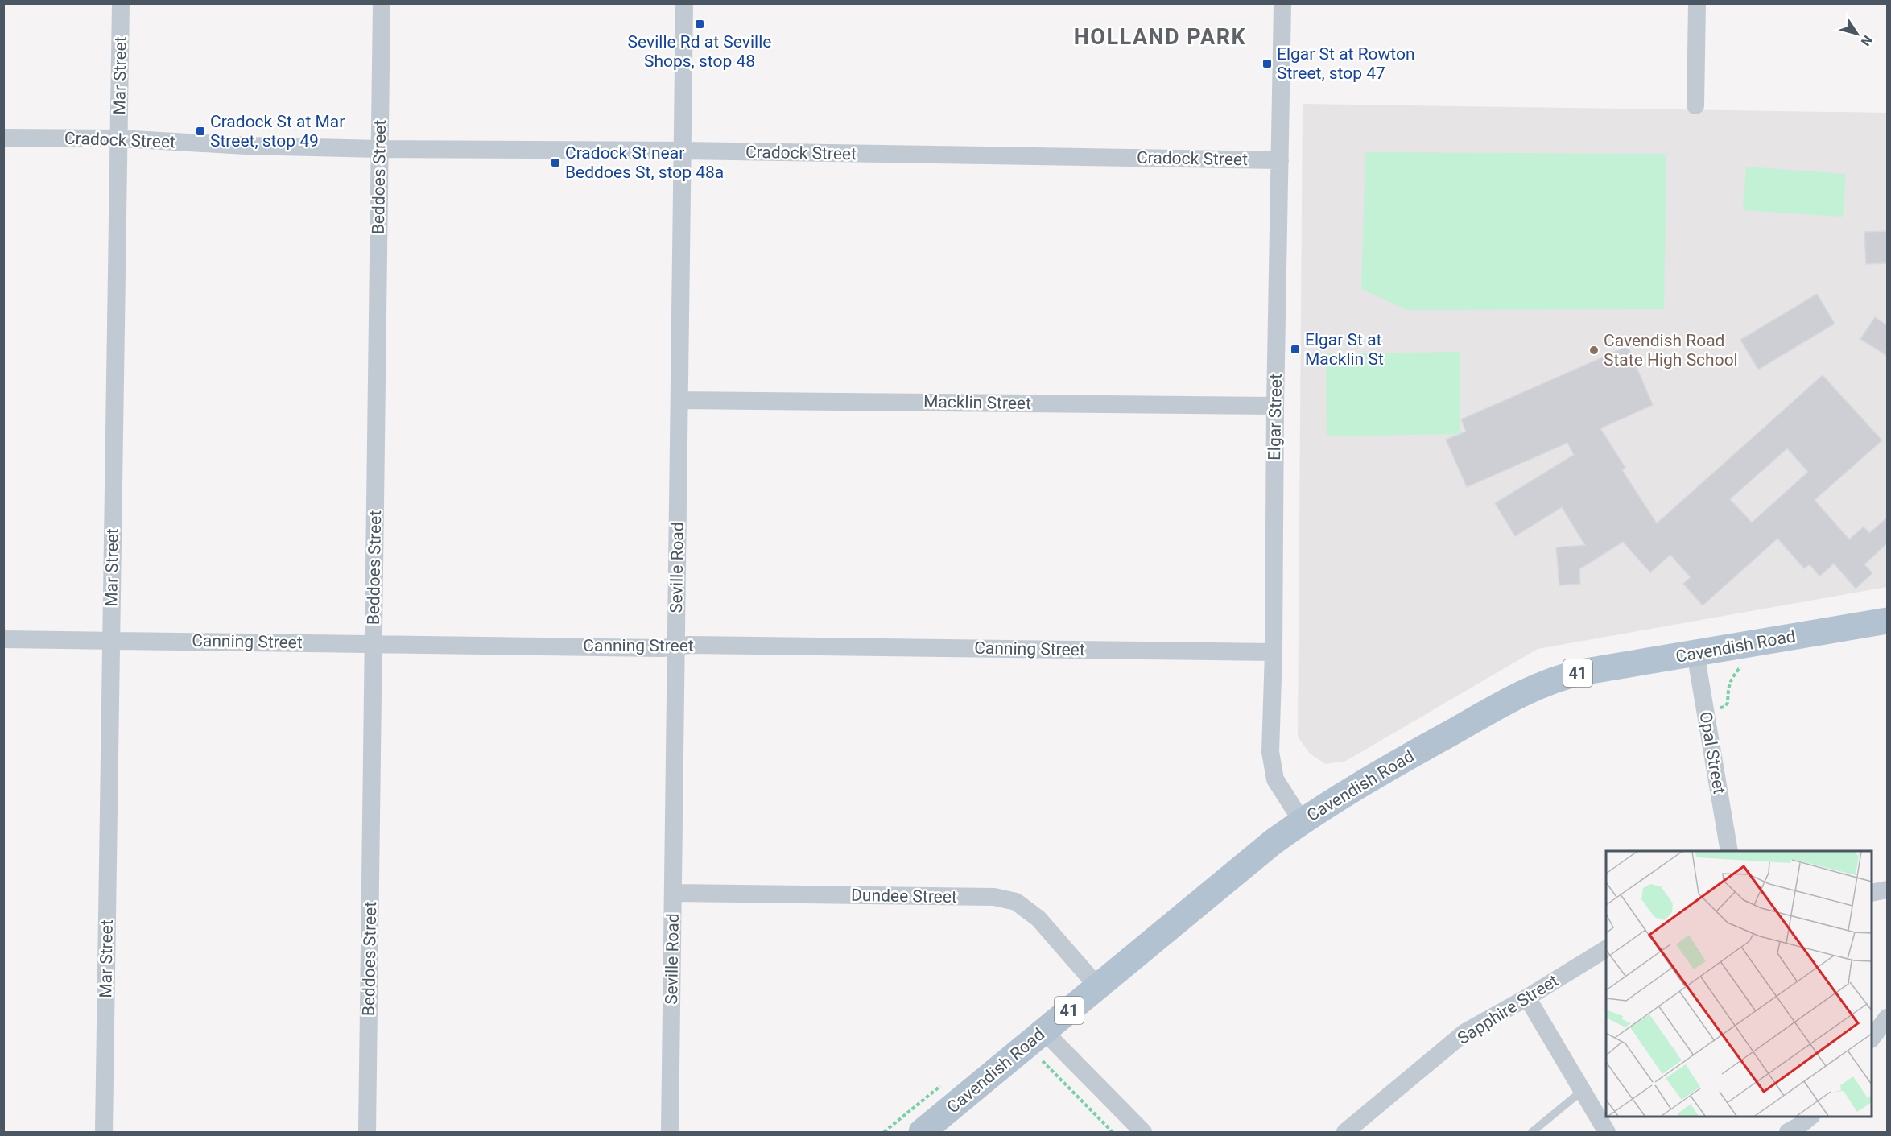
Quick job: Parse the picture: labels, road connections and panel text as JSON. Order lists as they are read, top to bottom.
{
  "streets": {
    "main road": ["Cavendish Road", "41"],
    "street": [
      "Mar Street",
      "Cradock Street",
      "Beddoes Street",
      "Macklin Street",
      "Elgar Street",
      "Seville Road",
      "Canning Street",
      "Opal Street",
      "Dundee Street",
      "Sapphire Street"
    ]
  },
  "crossings": [
    ["Mar Street", "Cradock Street"],
    ["Mar Street", "Canning Street"],
    ["Cradock Street", "Beddoes Street"],
    ["Cradock Street", "Elgar Street"],
    ["Cradock Street", "Seville Road"],
    ["Beddoes Street", "Canning Street"],
    ["Macklin Street", "Elgar Street"],
    ["Macklin Street", "Seville Road"],
    ["Elgar Street", "Canning Street"],
    ["Elgar Street", "Cavendish Road"],
    ["Seville Road", "Canning Street"],
    ["Seville Road", "Dundee Street"],
    ["Cavendish Road", "Opal Street"],
    ["Cavendish Road", "Dundee Street"]
  ],
  "districts": ["HOLLAND PARK"],
  "places": {
    "transit": [
      "Seville Rd at Seville Shops, stop 48",
      "Elgar St at Rowton Street, stop 47",
      "Cradock St at Mar Street, stop 49",
      "Cradock St near Beddoes St, stop 48a",
      "Elgar St at Macklin St"
    ],
    "other": ["Cavendish Road State High School"]
  },
  "north": "bottom right"
}
